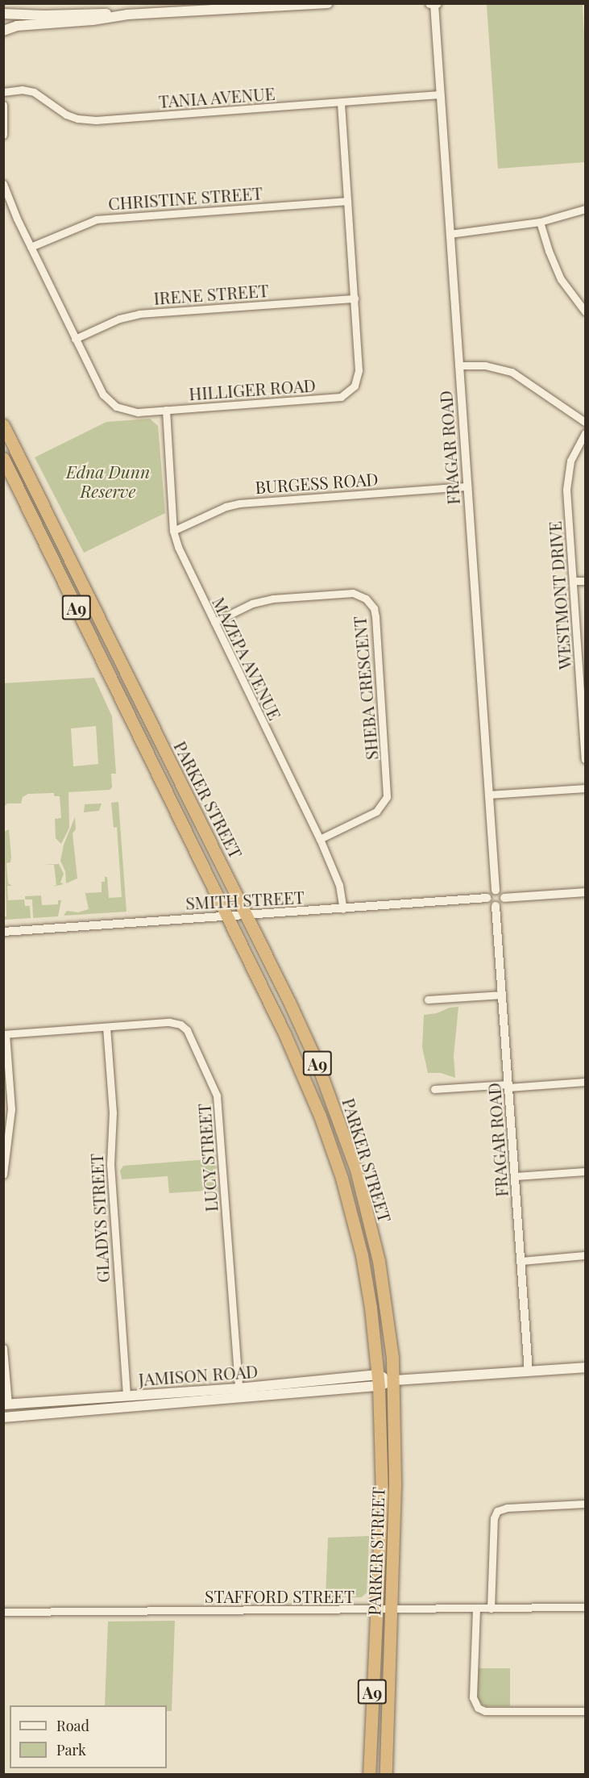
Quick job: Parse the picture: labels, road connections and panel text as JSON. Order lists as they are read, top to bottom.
{
  "streets": {
    "highway": ["A9", "PARKER STREET"],
    "main road": ["JAMISON ROAD"],
    "street": [
      "TANIA AVENUE",
      "CHRISTINE STREET",
      "IRENE STREET",
      "HILLIGER ROAD",
      "FRAGAR ROAD",
      "BURGESS ROAD",
      "WESTMONT DRIVE",
      "MAZEPA AVENUE",
      "SHEBA CRESCENT",
      "SMITH STREET",
      "LUCY STREET",
      "GLADYS STREET",
      "STAFFORD STREET"
    ]
  },
  "crossings": [
    ["TANIA AVENUE", "HILLIGER ROAD"],
    ["TANIA AVENUE", "FRAGAR ROAD"],
    ["CHRISTINE STREET", "HILLIGER ROAD"],
    ["IRENE STREET", "HILLIGER ROAD"],
    ["HILLIGER ROAD", "MAZEPA AVENUE"],
    ["FRAGAR ROAD", "BURGESS ROAD"],
    ["FRAGAR ROAD", "SMITH STREET"],
    ["FRAGAR ROAD", "JAMISON ROAD"],
    ["BURGESS ROAD", "MAZEPA AVENUE"],
    ["MAZEPA AVENUE", "SHEBA CRESCENT"],
    ["MAZEPA AVENUE", "SMITH STREET"],
    ["PARKER STREET", "SMITH STREET"],
    ["PARKER STREET", "JAMISON ROAD"],
    ["PARKER STREET", "STAFFORD STREET"],
    ["LUCY STREET", "GLADYS STREET"],
    ["LUCY STREET", "JAMISON ROAD"],
    ["GLADYS STREET", "JAMISON ROAD"]
  ],
  "parks": ["Edna Dunn Reserve"],
  "legend": ["Road", "Park"]
}
